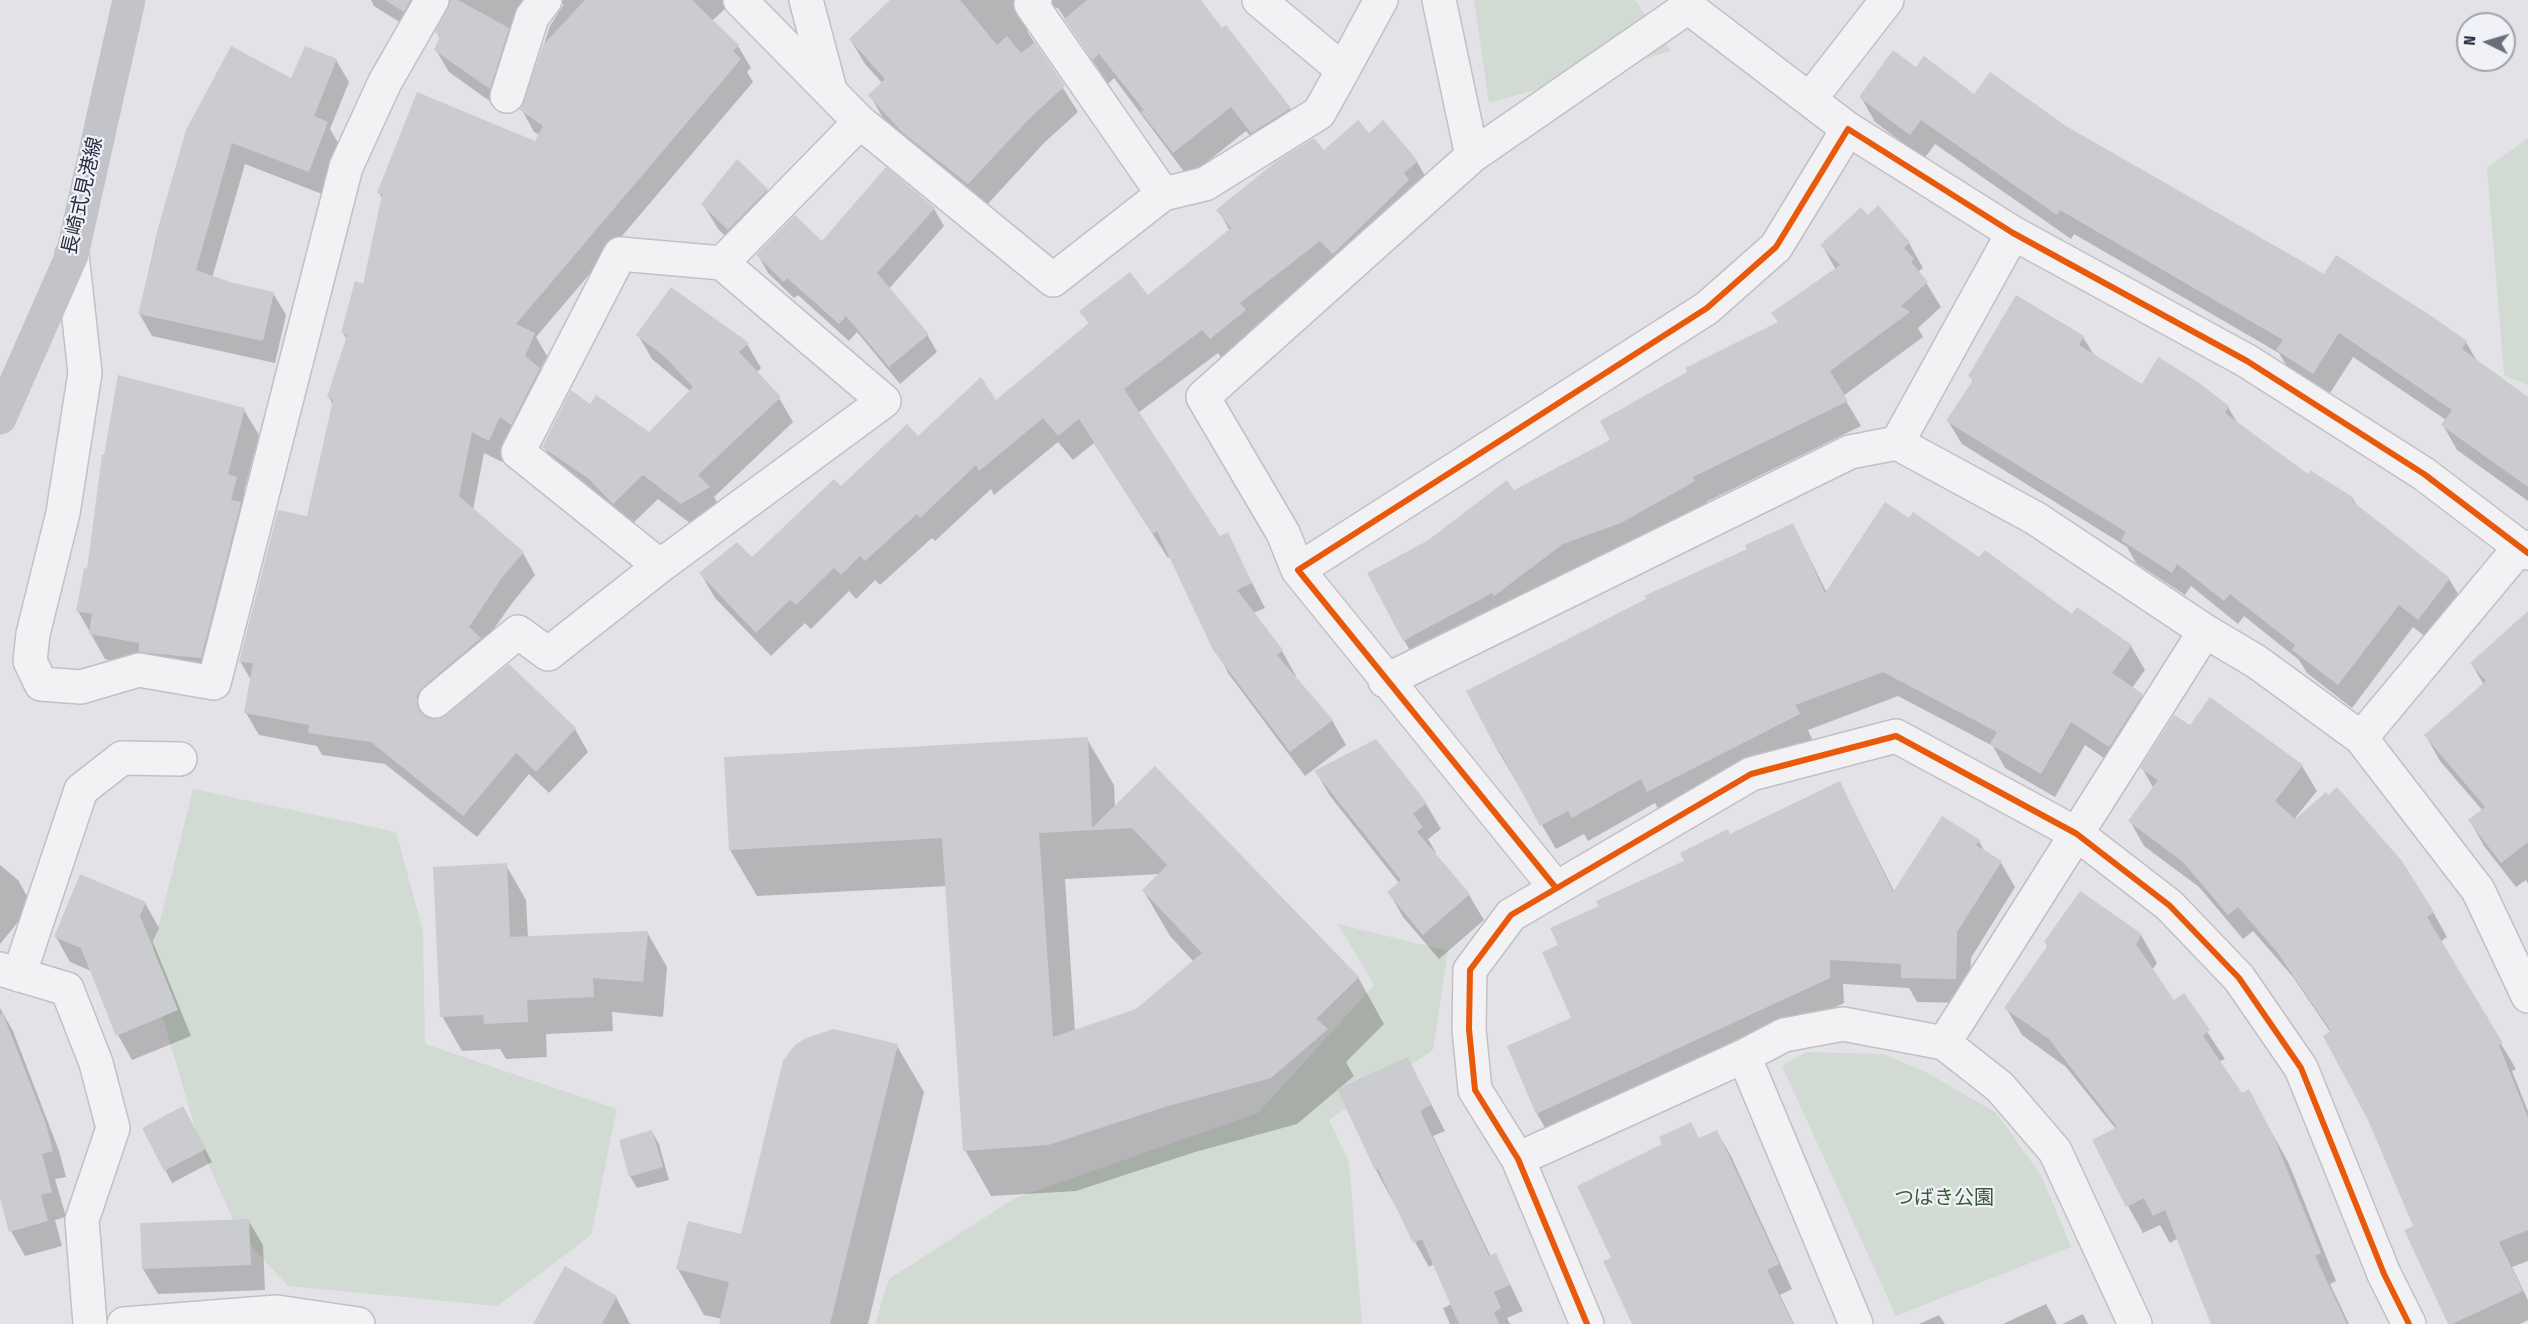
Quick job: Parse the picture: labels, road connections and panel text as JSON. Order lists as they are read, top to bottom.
{
  "streets": {
    "main road": ["長崎式見港線"]
  },
  "parks": ["つばき公園"],
  "north": "left"
}
